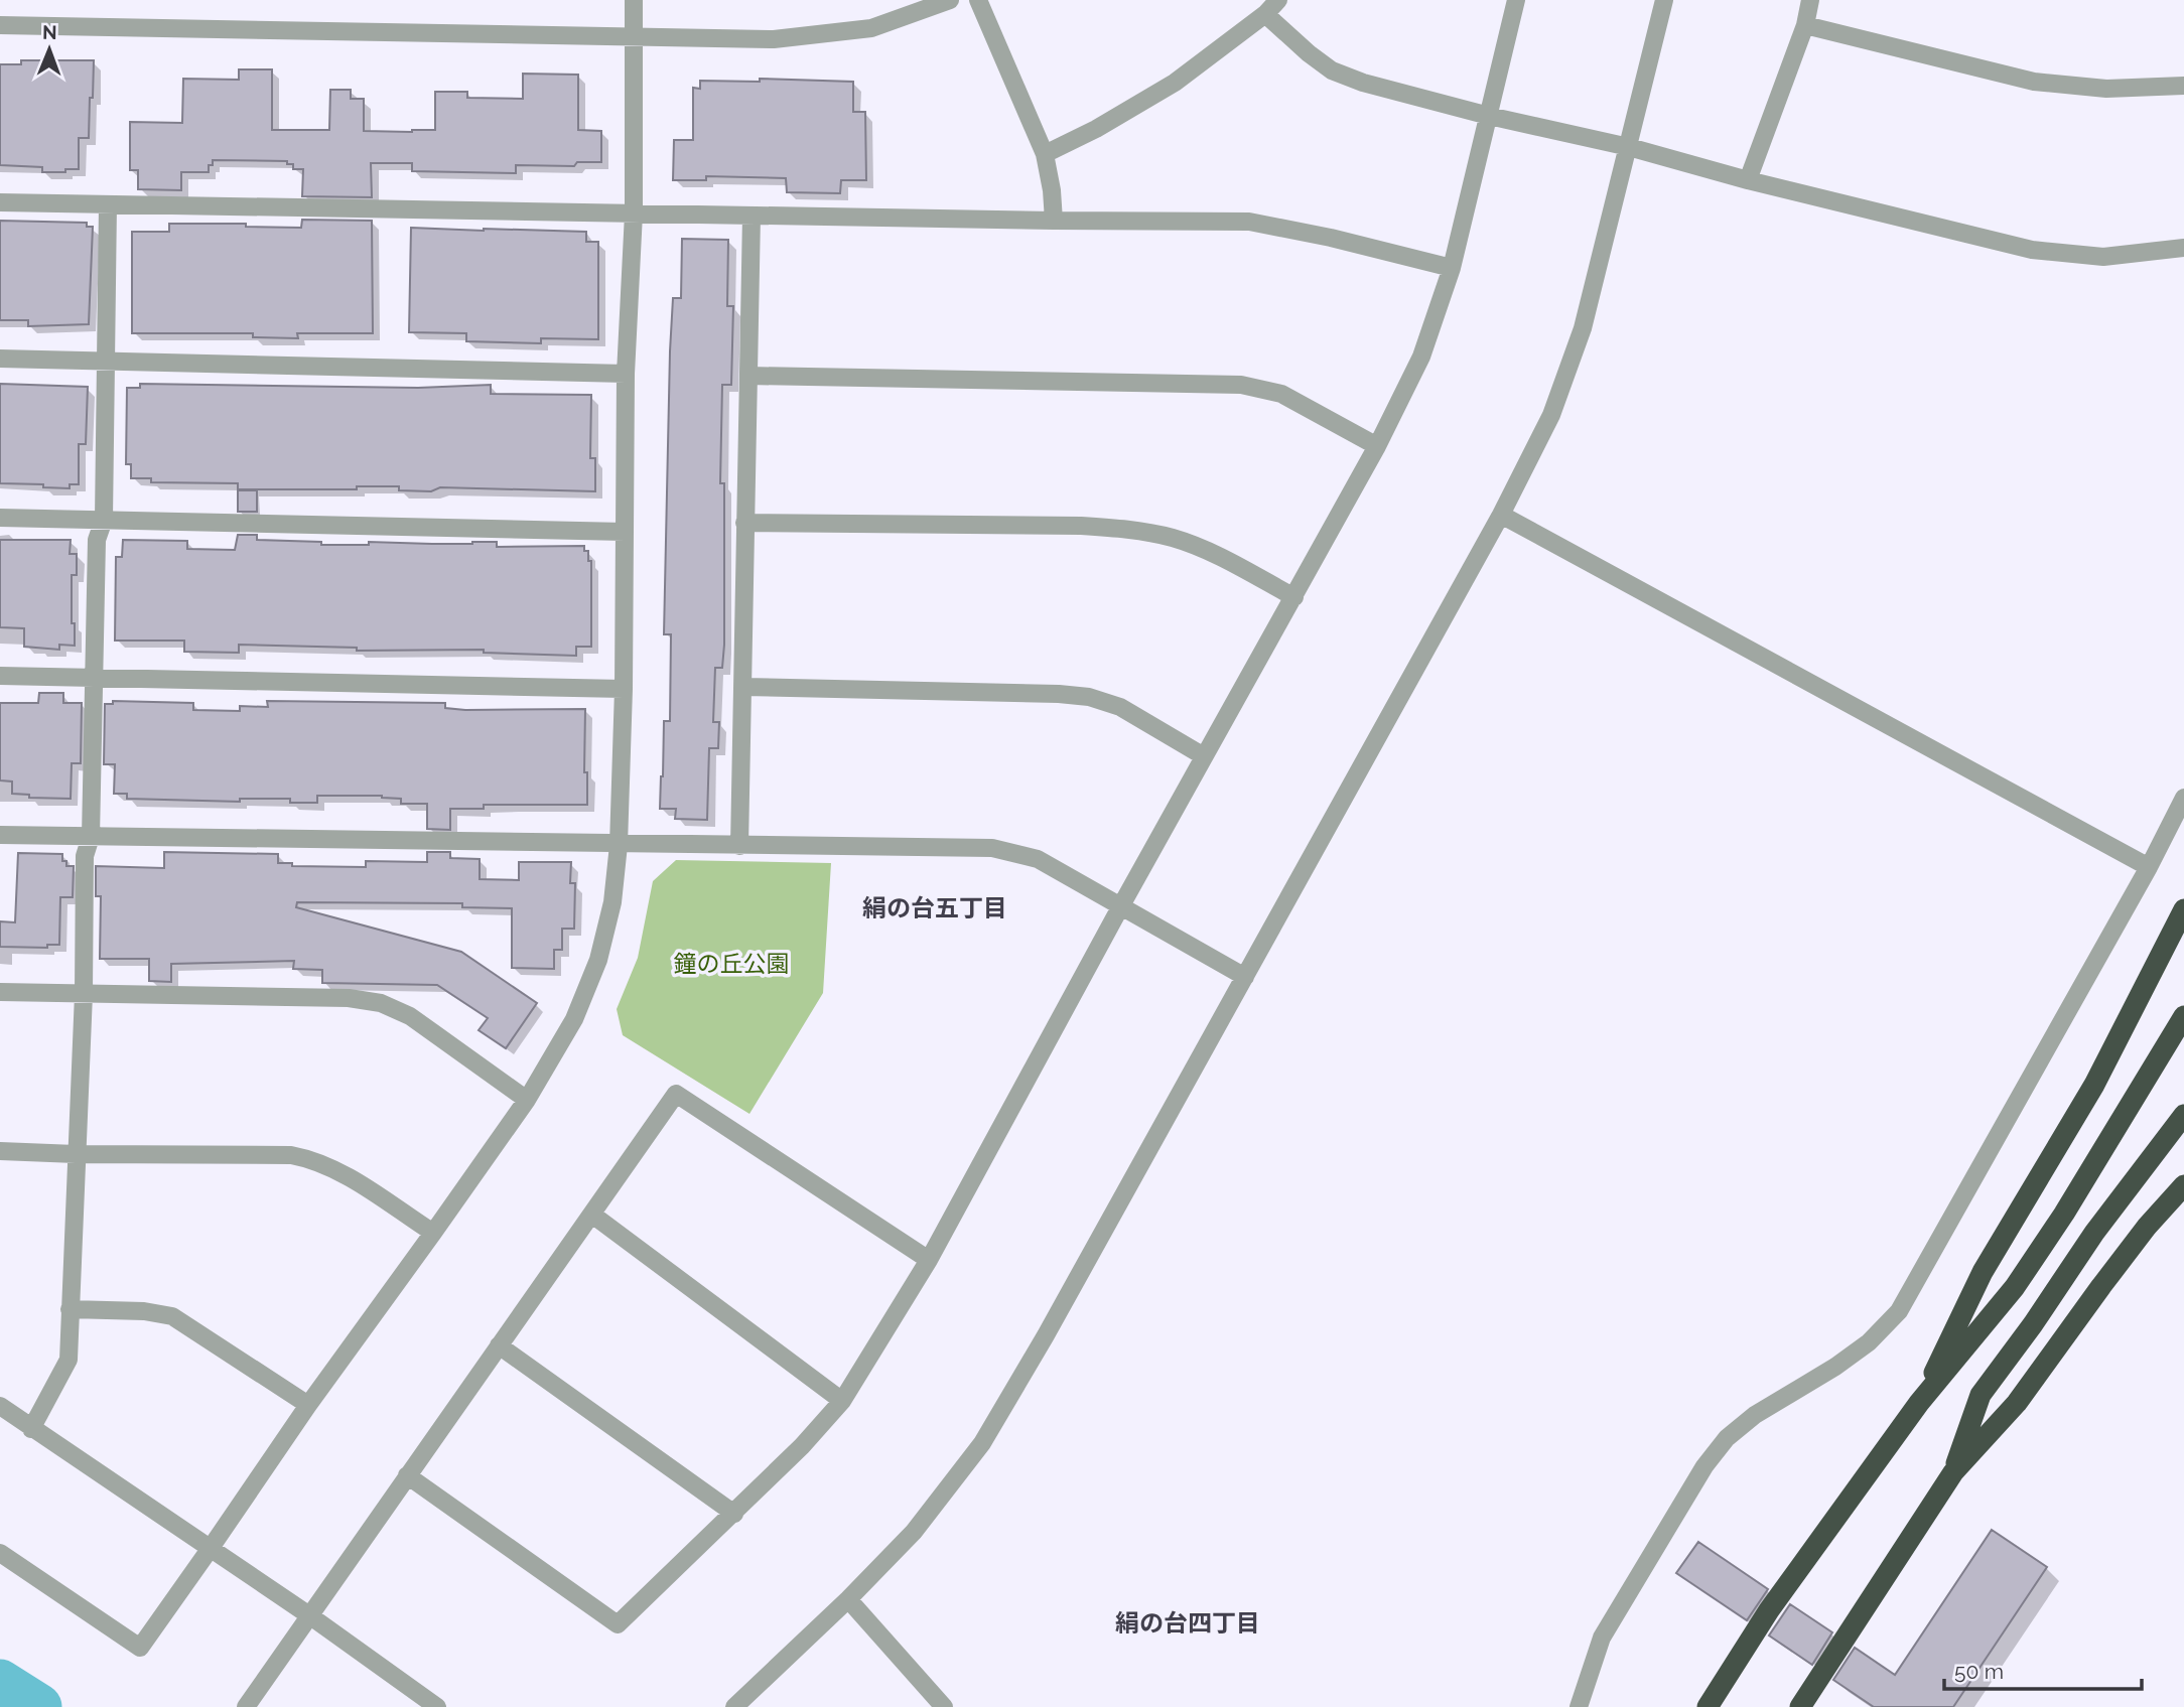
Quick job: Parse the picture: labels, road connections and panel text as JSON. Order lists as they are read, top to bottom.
{
  "districts": ["絹の台五丁目", "絹の台四丁目"],
  "parks": ["鐘の丘公園"],
  "scale_bar": "50 m",
  "north": "top"
}
